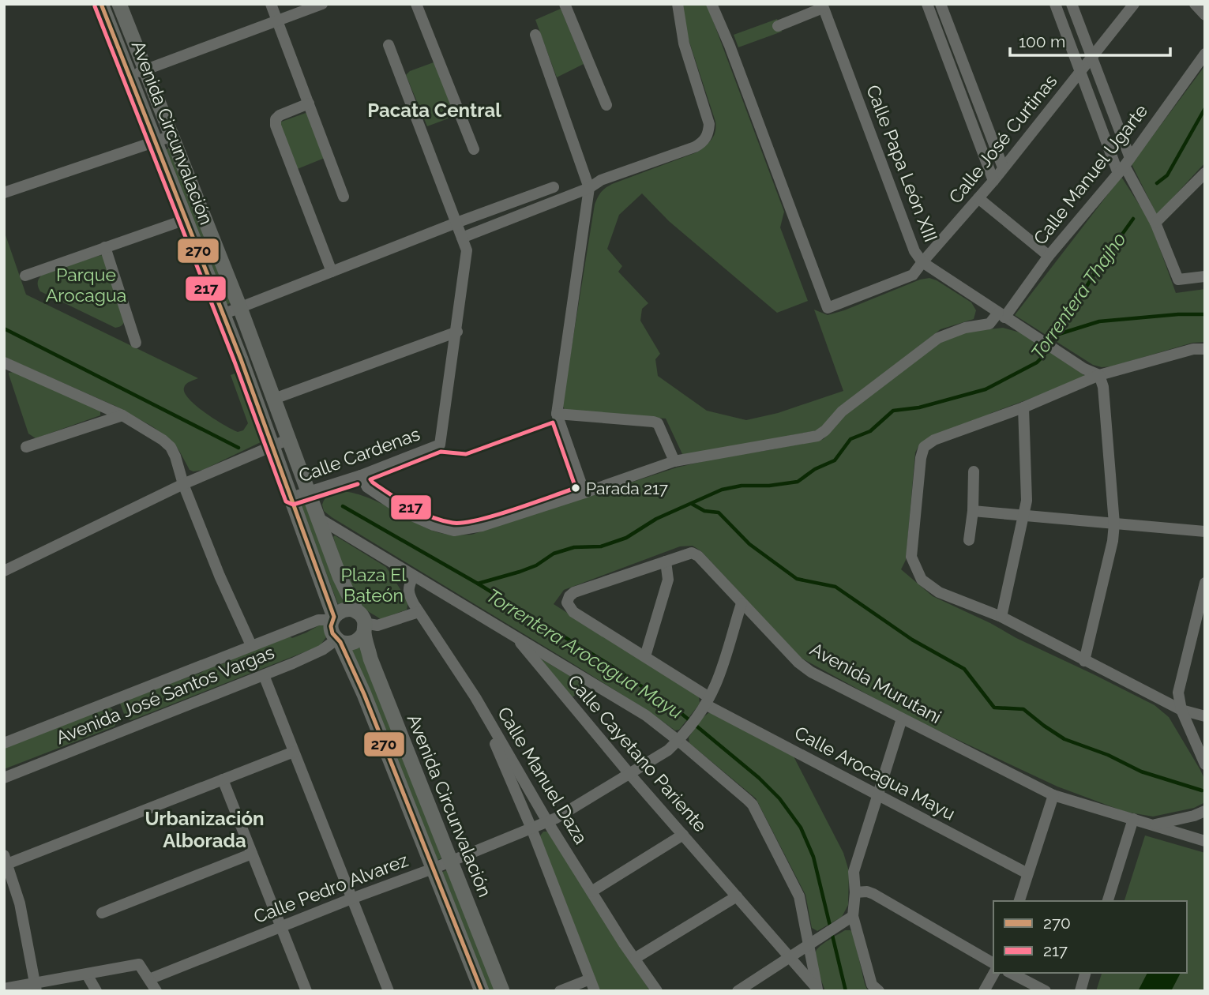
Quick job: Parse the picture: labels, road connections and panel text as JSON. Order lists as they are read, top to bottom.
{
  "streets": {
    "main road": ["Avenida Circunvalación"],
    "street": [
      "Calle José Curtinas",
      "Calle Papa León XIII",
      "Calle Manuel Ugarte",
      "Calle Cardenas",
      "Avenida Murutani",
      "Avenida José Santos Vargas",
      "Calle Cayetano Pariente",
      "Calle Arocagua Mayu",
      "Calle Manuel Daza",
      "Calle Pedro Alvarez"
    ]
  },
  "crossings": [
    ["Avenida Circunvalación", "Calle Cardenas"],
    ["Avenida Circunvalación", "Avenida José Santos Vargas"],
    ["Avenida Circunvalación", "Calle Cayetano Pariente"],
    ["Avenida Circunvalación", "Calle Pedro Alvarez"],
    ["Calle José Curtinas", "Calle Papa León XIII"],
    ["Calle Papa León XIII", "Calle Manuel Ugarte"],
    ["Calle Manuel Ugarte", "Calle Cardenas"],
    ["Avenida Murutani", "Calle Arocagua Mayu"],
    ["Avenida Murutani", "Calle Pedro Alvarez"],
    ["Calle Cayetano Pariente", "Calle Manuel Daza"],
    ["Calle Cayetano Pariente", "Calle Pedro Alvarez"],
    ["Calle Arocagua Mayu", "Calle Pedro Alvarez"],
    ["Calle Manuel Daza", "Calle Pedro Alvarez"]
  ],
  "districts": ["Pacata Central", "Urbanización Alborada"],
  "water": ["Torrentera Thajho", "Torrentera Arocagua Mayu"],
  "parks": ["Parque Arocagua", "Plaza El Bateón"],
  "places": ["Parada 217"],
  "lines": ["transit line 270", "transit line 217"],
  "legend": ["270", "217"],
  "scale_bar": "100 m"
}
